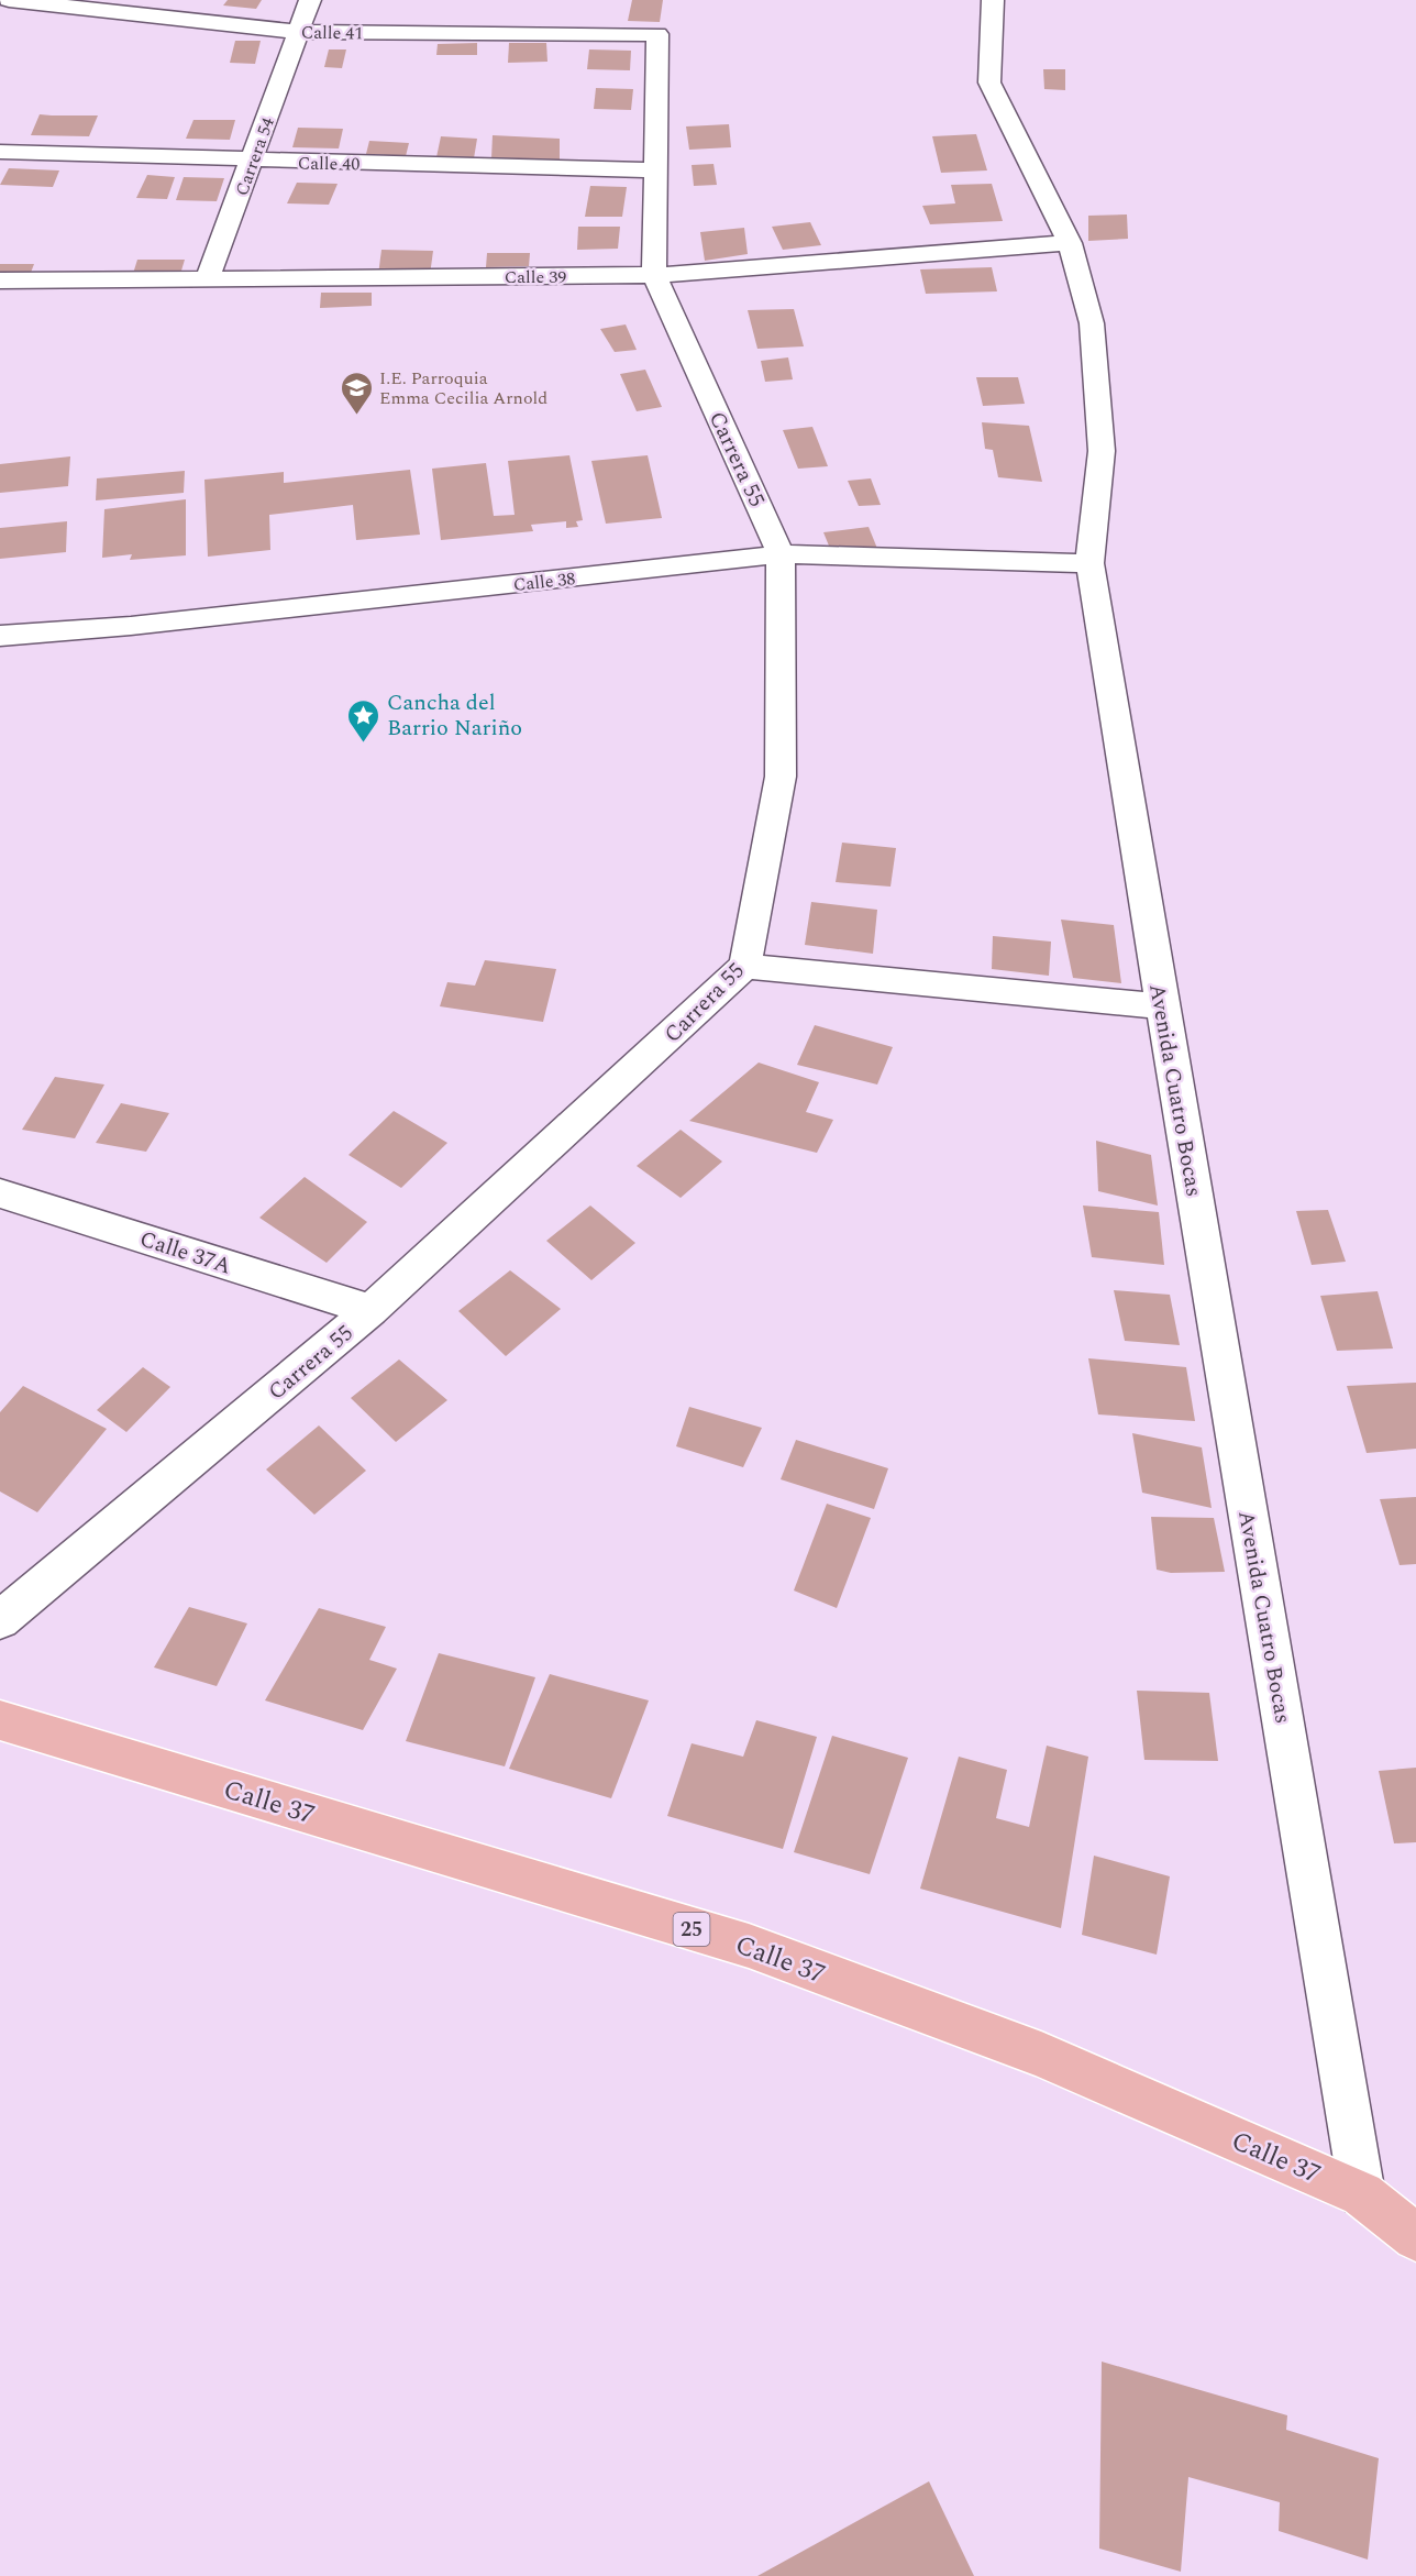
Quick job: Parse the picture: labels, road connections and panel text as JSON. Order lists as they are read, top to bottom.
{
  "streets": {
    "main road": ["Calle 37", "25"],
    "street": [
      "Calle 41",
      "Carrera 54",
      "Calle 40",
      "Calle 39",
      "Carrera 55",
      "Calle 38",
      "Avenida Cuatro Bocas",
      "Calle 37A"
    ]
  },
  "crossings": [
    ["Calle 41", "Carrera 54"],
    ["Calle 41", "Carrera 55"],
    ["Carrera 54", "Calle 40"],
    ["Carrera 54", "Calle 39"],
    ["Calle 40", "Carrera 55"],
    ["Calle 39", "Carrera 55"],
    ["Calle 39", "Avenida Cuatro Bocas"],
    ["Carrera 55", "Calle 38"],
    ["Carrera 55", "Calle 37A"],
    ["Calle 38", "Avenida Cuatro Bocas"],
    ["Avenida Cuatro Bocas", "Calle 37"]
  ],
  "places": {
    "school or university": ["I.E. Parroquia Emma Cecilia Arnold"],
    "place": ["Cancha del Barrio Nariño"]
  }
}
